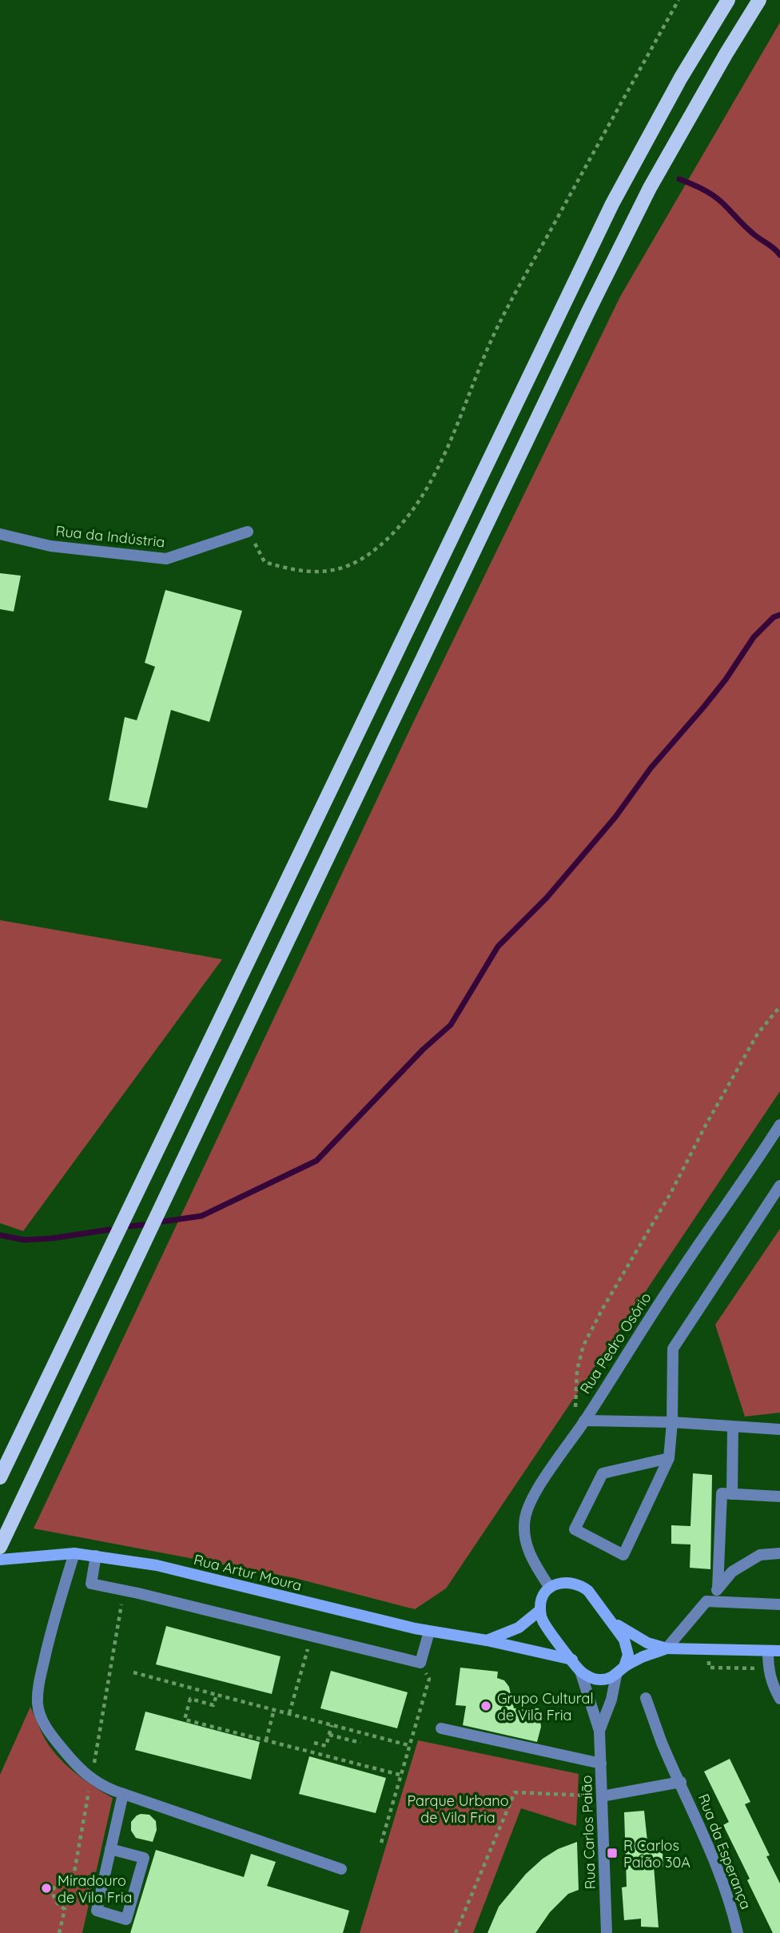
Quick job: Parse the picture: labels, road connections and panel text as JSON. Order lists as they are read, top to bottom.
{
  "streets": {
    "main road": ["Rua Artur Moura"],
    "street": [
      "Rua da Indústria",
      "Rua Pedro Osório",
      "Rua Carlos Paião",
      "Rua da Esperança"
    ]
  },
  "parks": ["Parque Urbano de Vila Fria"],
  "places": {
    "other": ["Grupo Cultural de Vila Fria", "Miradouro de Vila Fria"],
    "transit": ["R Carlos Paião 30A"]
  }
}
